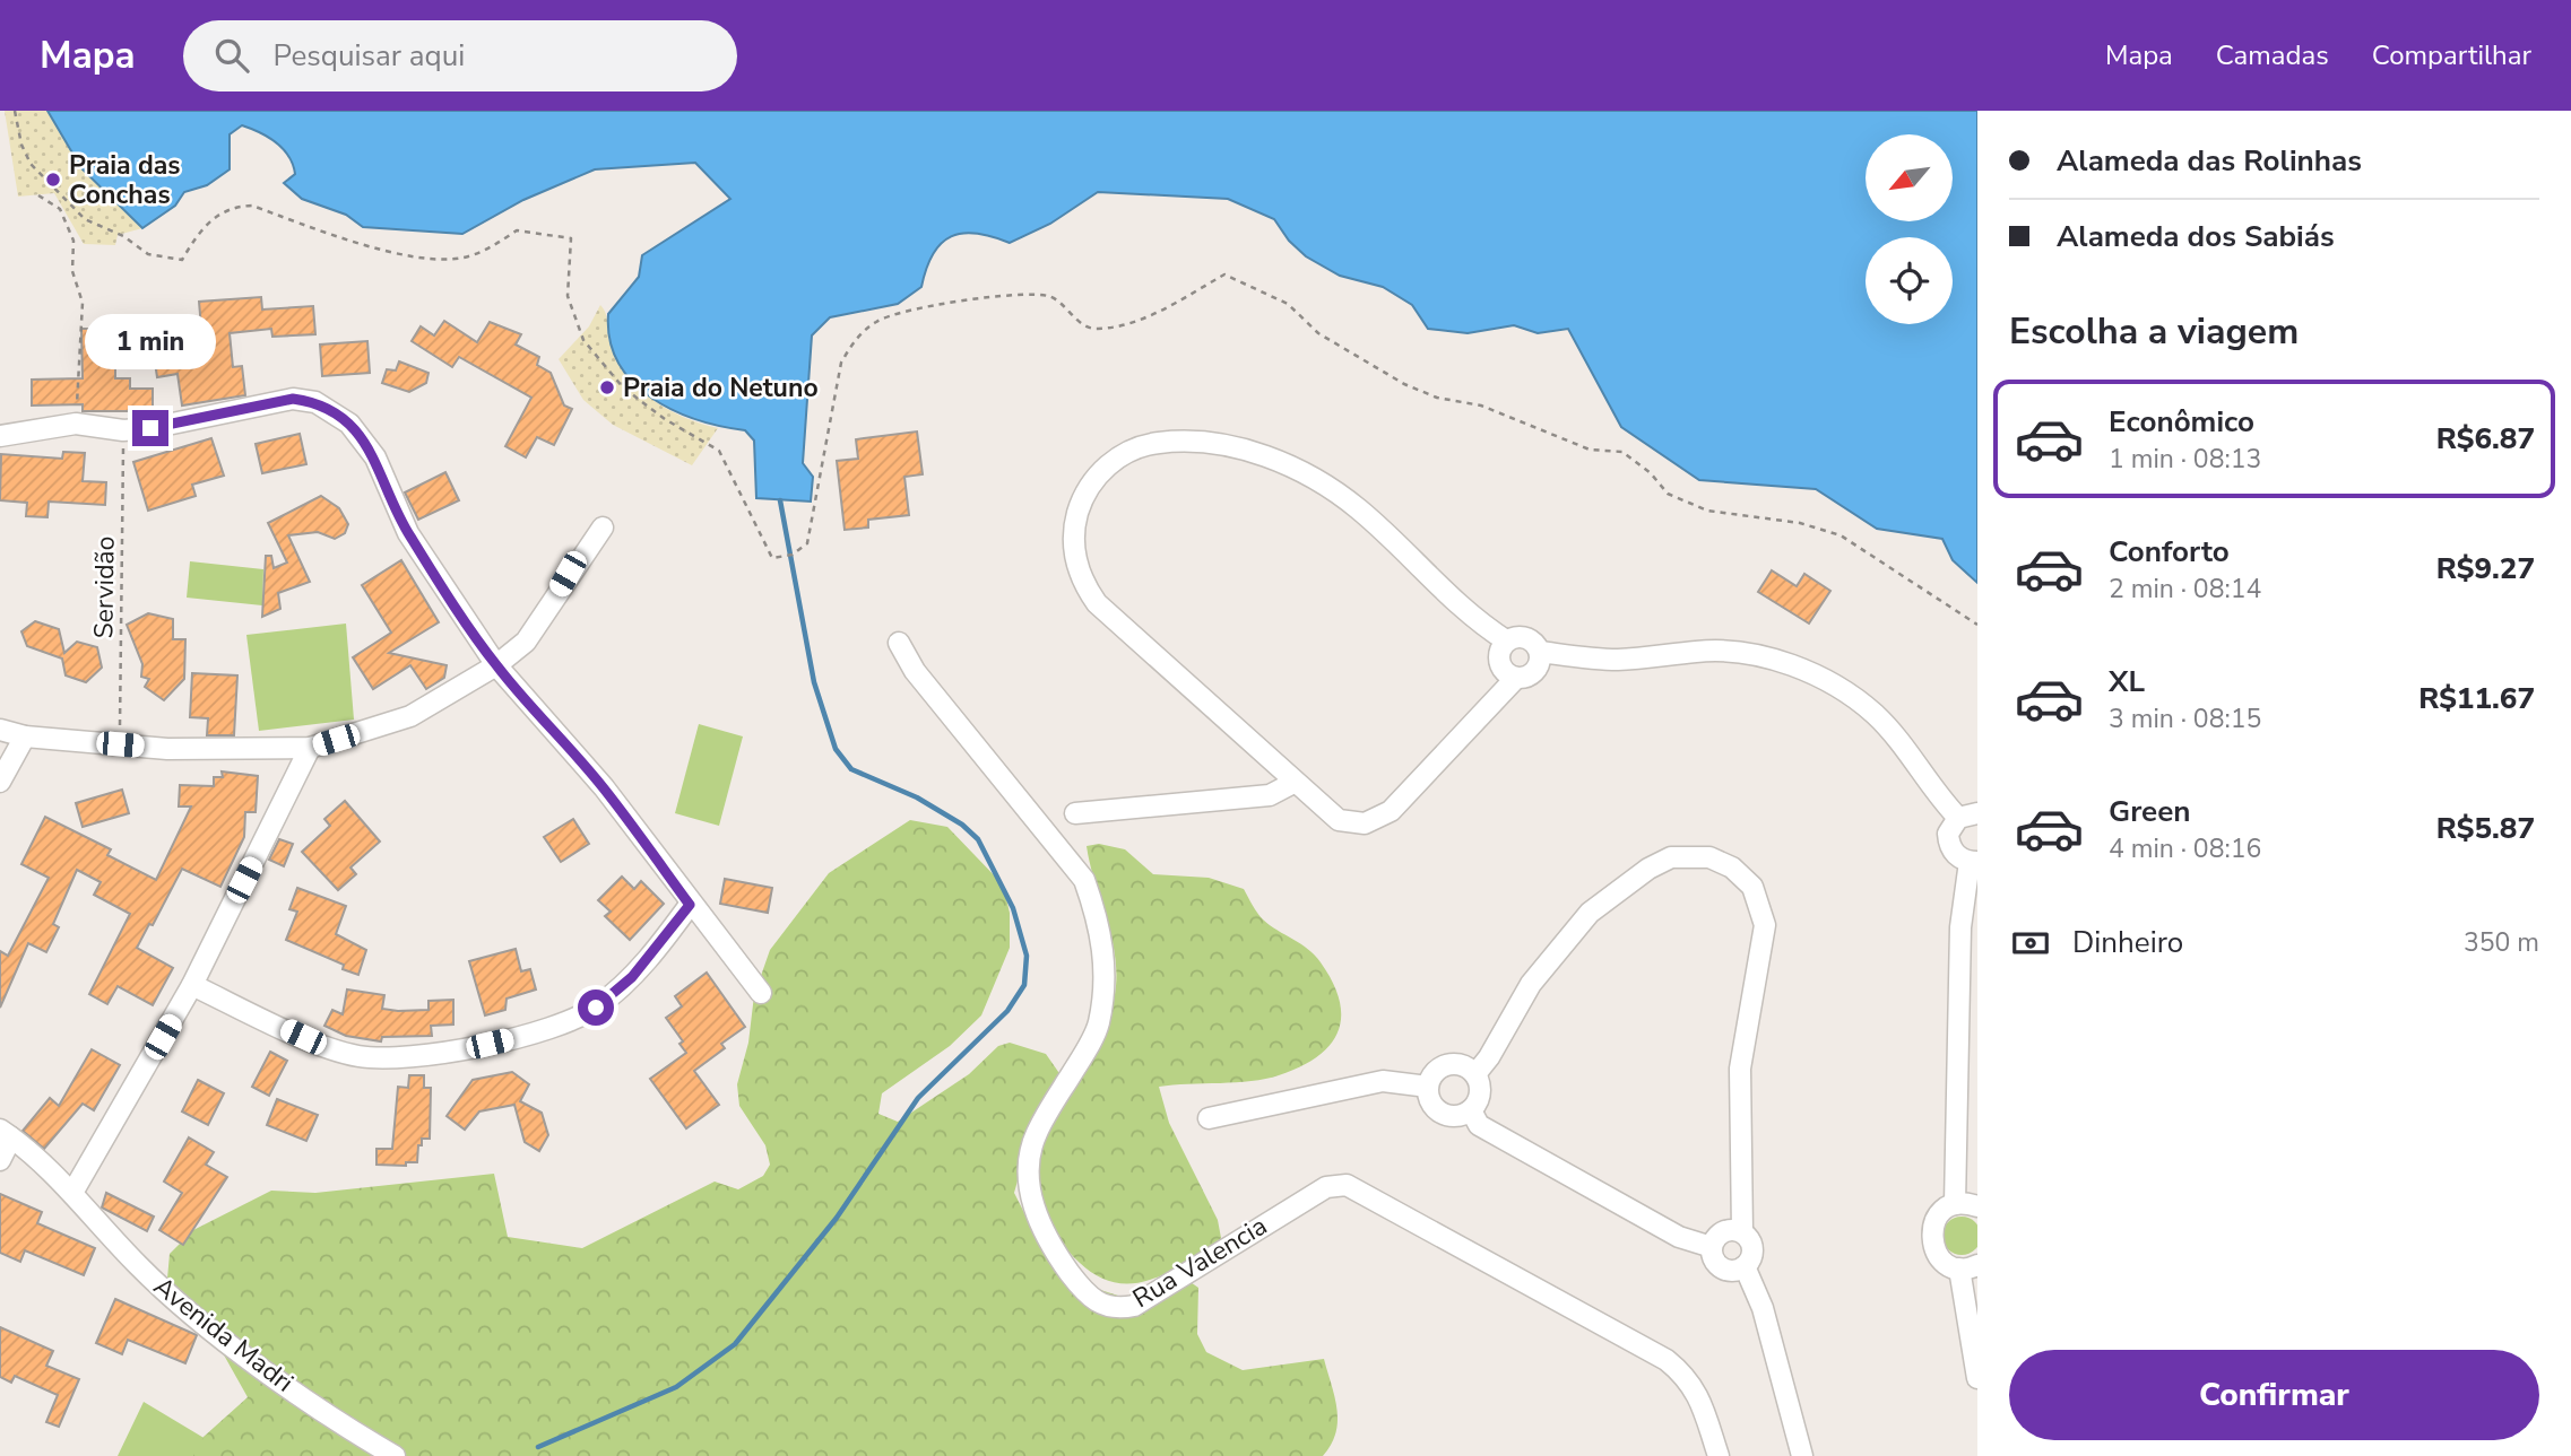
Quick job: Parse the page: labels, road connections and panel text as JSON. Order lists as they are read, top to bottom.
{
  "streets": {
    "street": ["Rua Valencia", "Avenida Madri"],
    "path": ["Servidão"]
  },
  "places": ["Praia das Conchas", "Praia do Netuno"],
  "north": "bottom left",
  "page": {
    "header": "Mapa",
    "search": "Pesquisar aqui",
    "nav": ["Mapa", "Camadas", "Compartilhar"],
    "banner": ["Alameda das Rolinhas", "Alameda dos Sabiás"],
    "heading": "Escolha a viagem",
    "bubble": "1 min",
    "list": [
      {
        "name": "Econômico",
        "note": "1 min · 08:13",
        "value": "R$6.87"
      },
      {
        "name": "Conforto",
        "note": "2 min · 08:14",
        "value": "R$9.27"
      },
      {
        "name": "XL",
        "note": "3 min · 08:15",
        "value": "R$11.67"
      },
      {
        "name": "Green",
        "note": "4 min · 08:16",
        "value": "R$5.87"
      }
    ],
    "pay": ["Dinheiro", "350 m"],
    "buttons": "Confirmar"
  }
}
